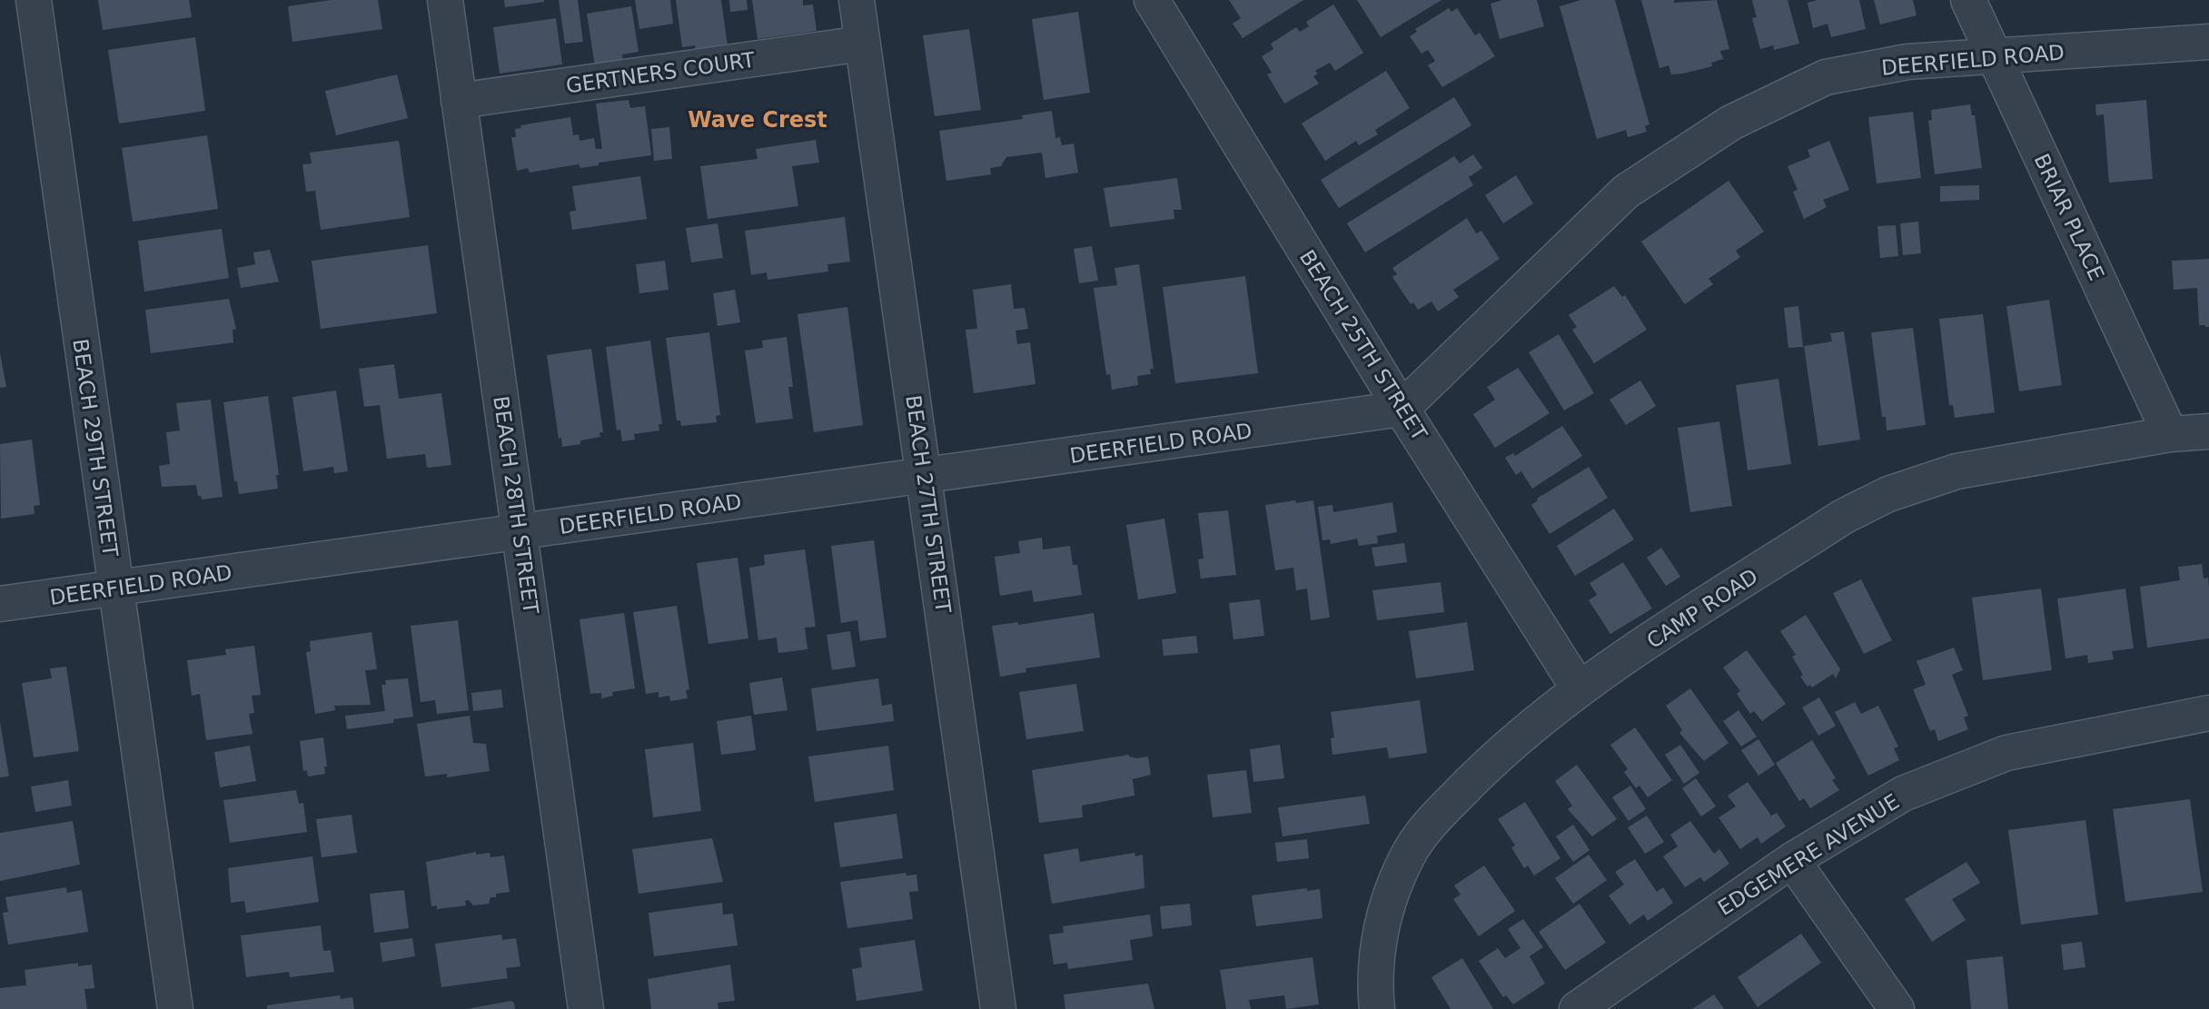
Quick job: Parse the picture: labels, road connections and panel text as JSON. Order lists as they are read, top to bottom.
{
  "streets": {
    "street": [
      "DEERFIELD ROAD",
      "GERTNERS COURT",
      "BRIAR PLACE",
      "BEACH 25TH STREET",
      "BEACH 29TH STREET",
      "BEACH 27TH STREET",
      "BEACH 28TH STREET",
      "CAMP ROAD",
      "EDGEMERE AVENUE"
    ]
  },
  "crossings": [
    ["DEERFIELD ROAD", "BRIAR PLACE"],
    ["DEERFIELD ROAD", "BEACH 25TH STREET"],
    ["DEERFIELD ROAD", "BEACH 29TH STREET"],
    ["DEERFIELD ROAD", "BEACH 27TH STREET"],
    ["DEERFIELD ROAD", "BEACH 28TH STREET"],
    ["GERTNERS COURT", "BEACH 27TH STREET"],
    ["GERTNERS COURT", "BEACH 28TH STREET"],
    ["BRIAR PLACE", "CAMP ROAD"],
    ["BEACH 25TH STREET", "CAMP ROAD"]
  ],
  "districts": ["Wave Crest"]
}
